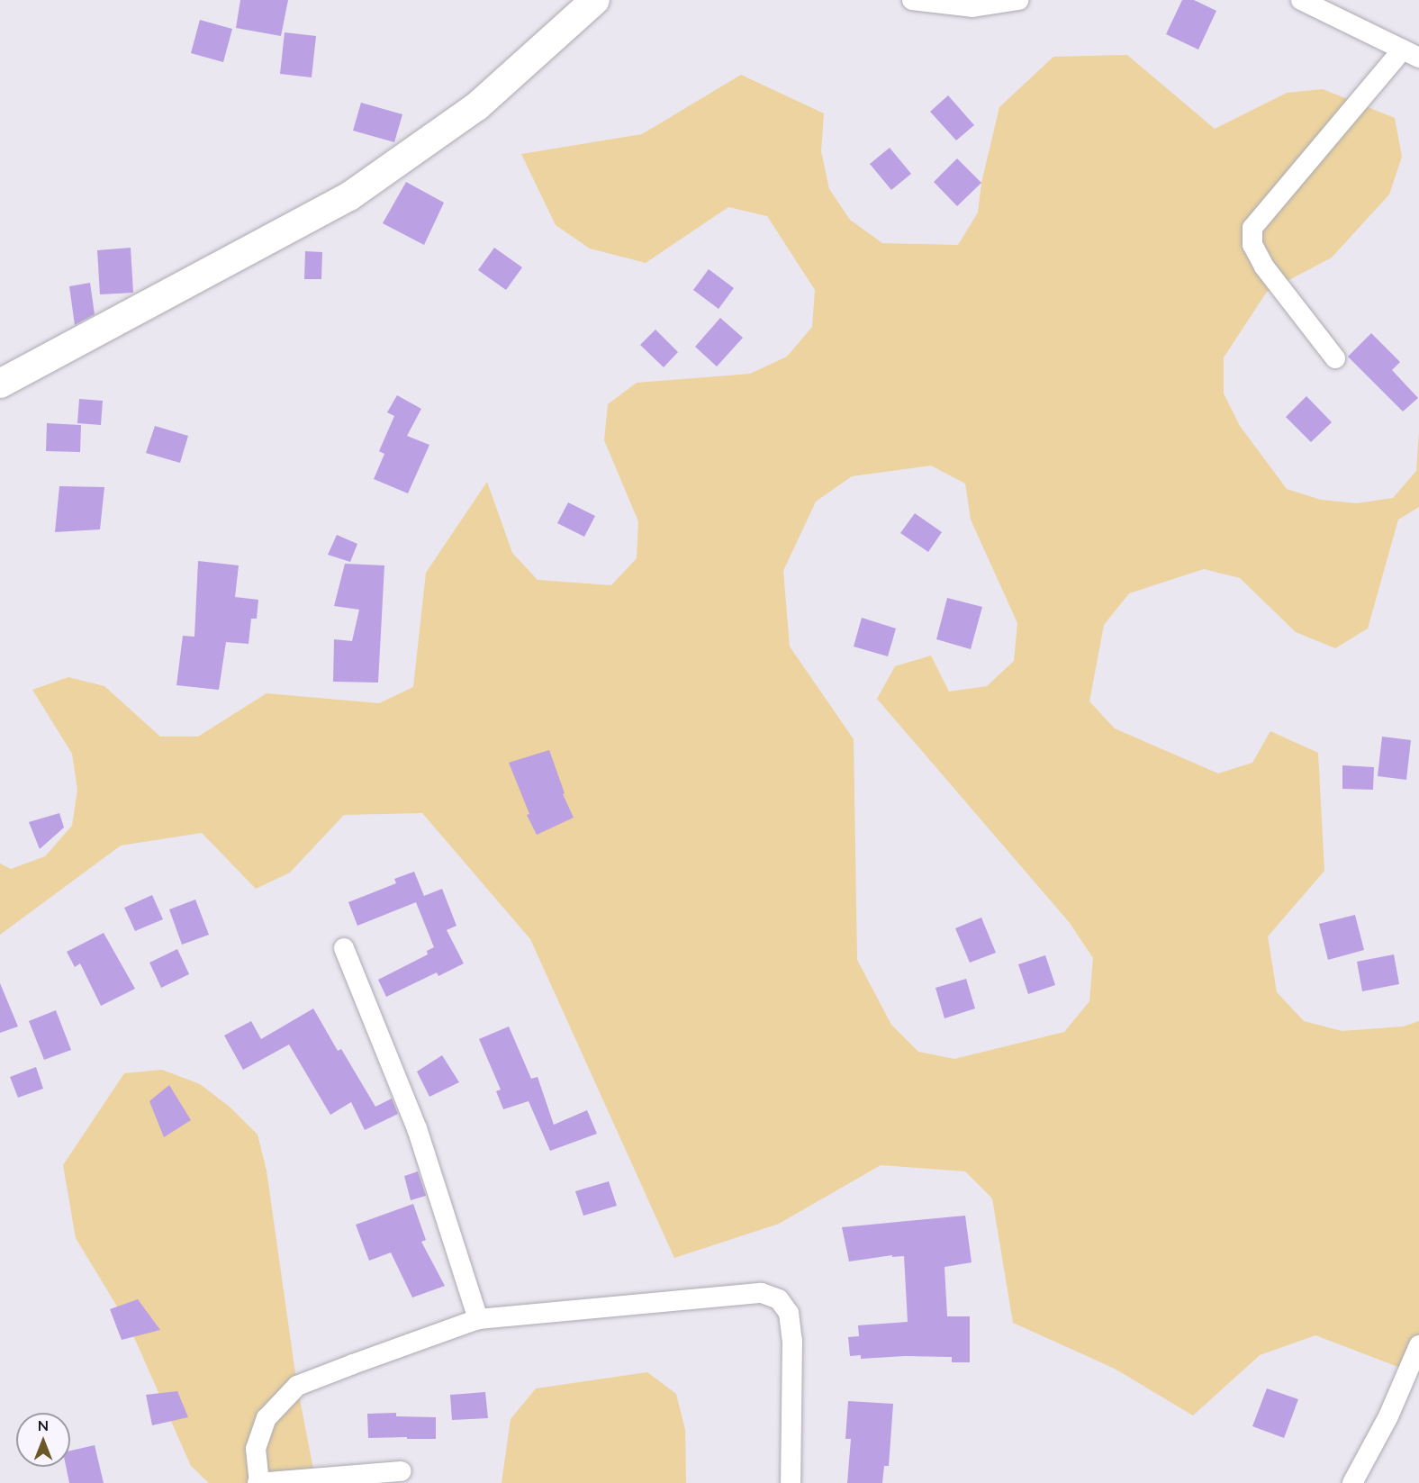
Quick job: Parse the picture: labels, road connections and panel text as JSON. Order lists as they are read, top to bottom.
{
  "north": "top"
}
